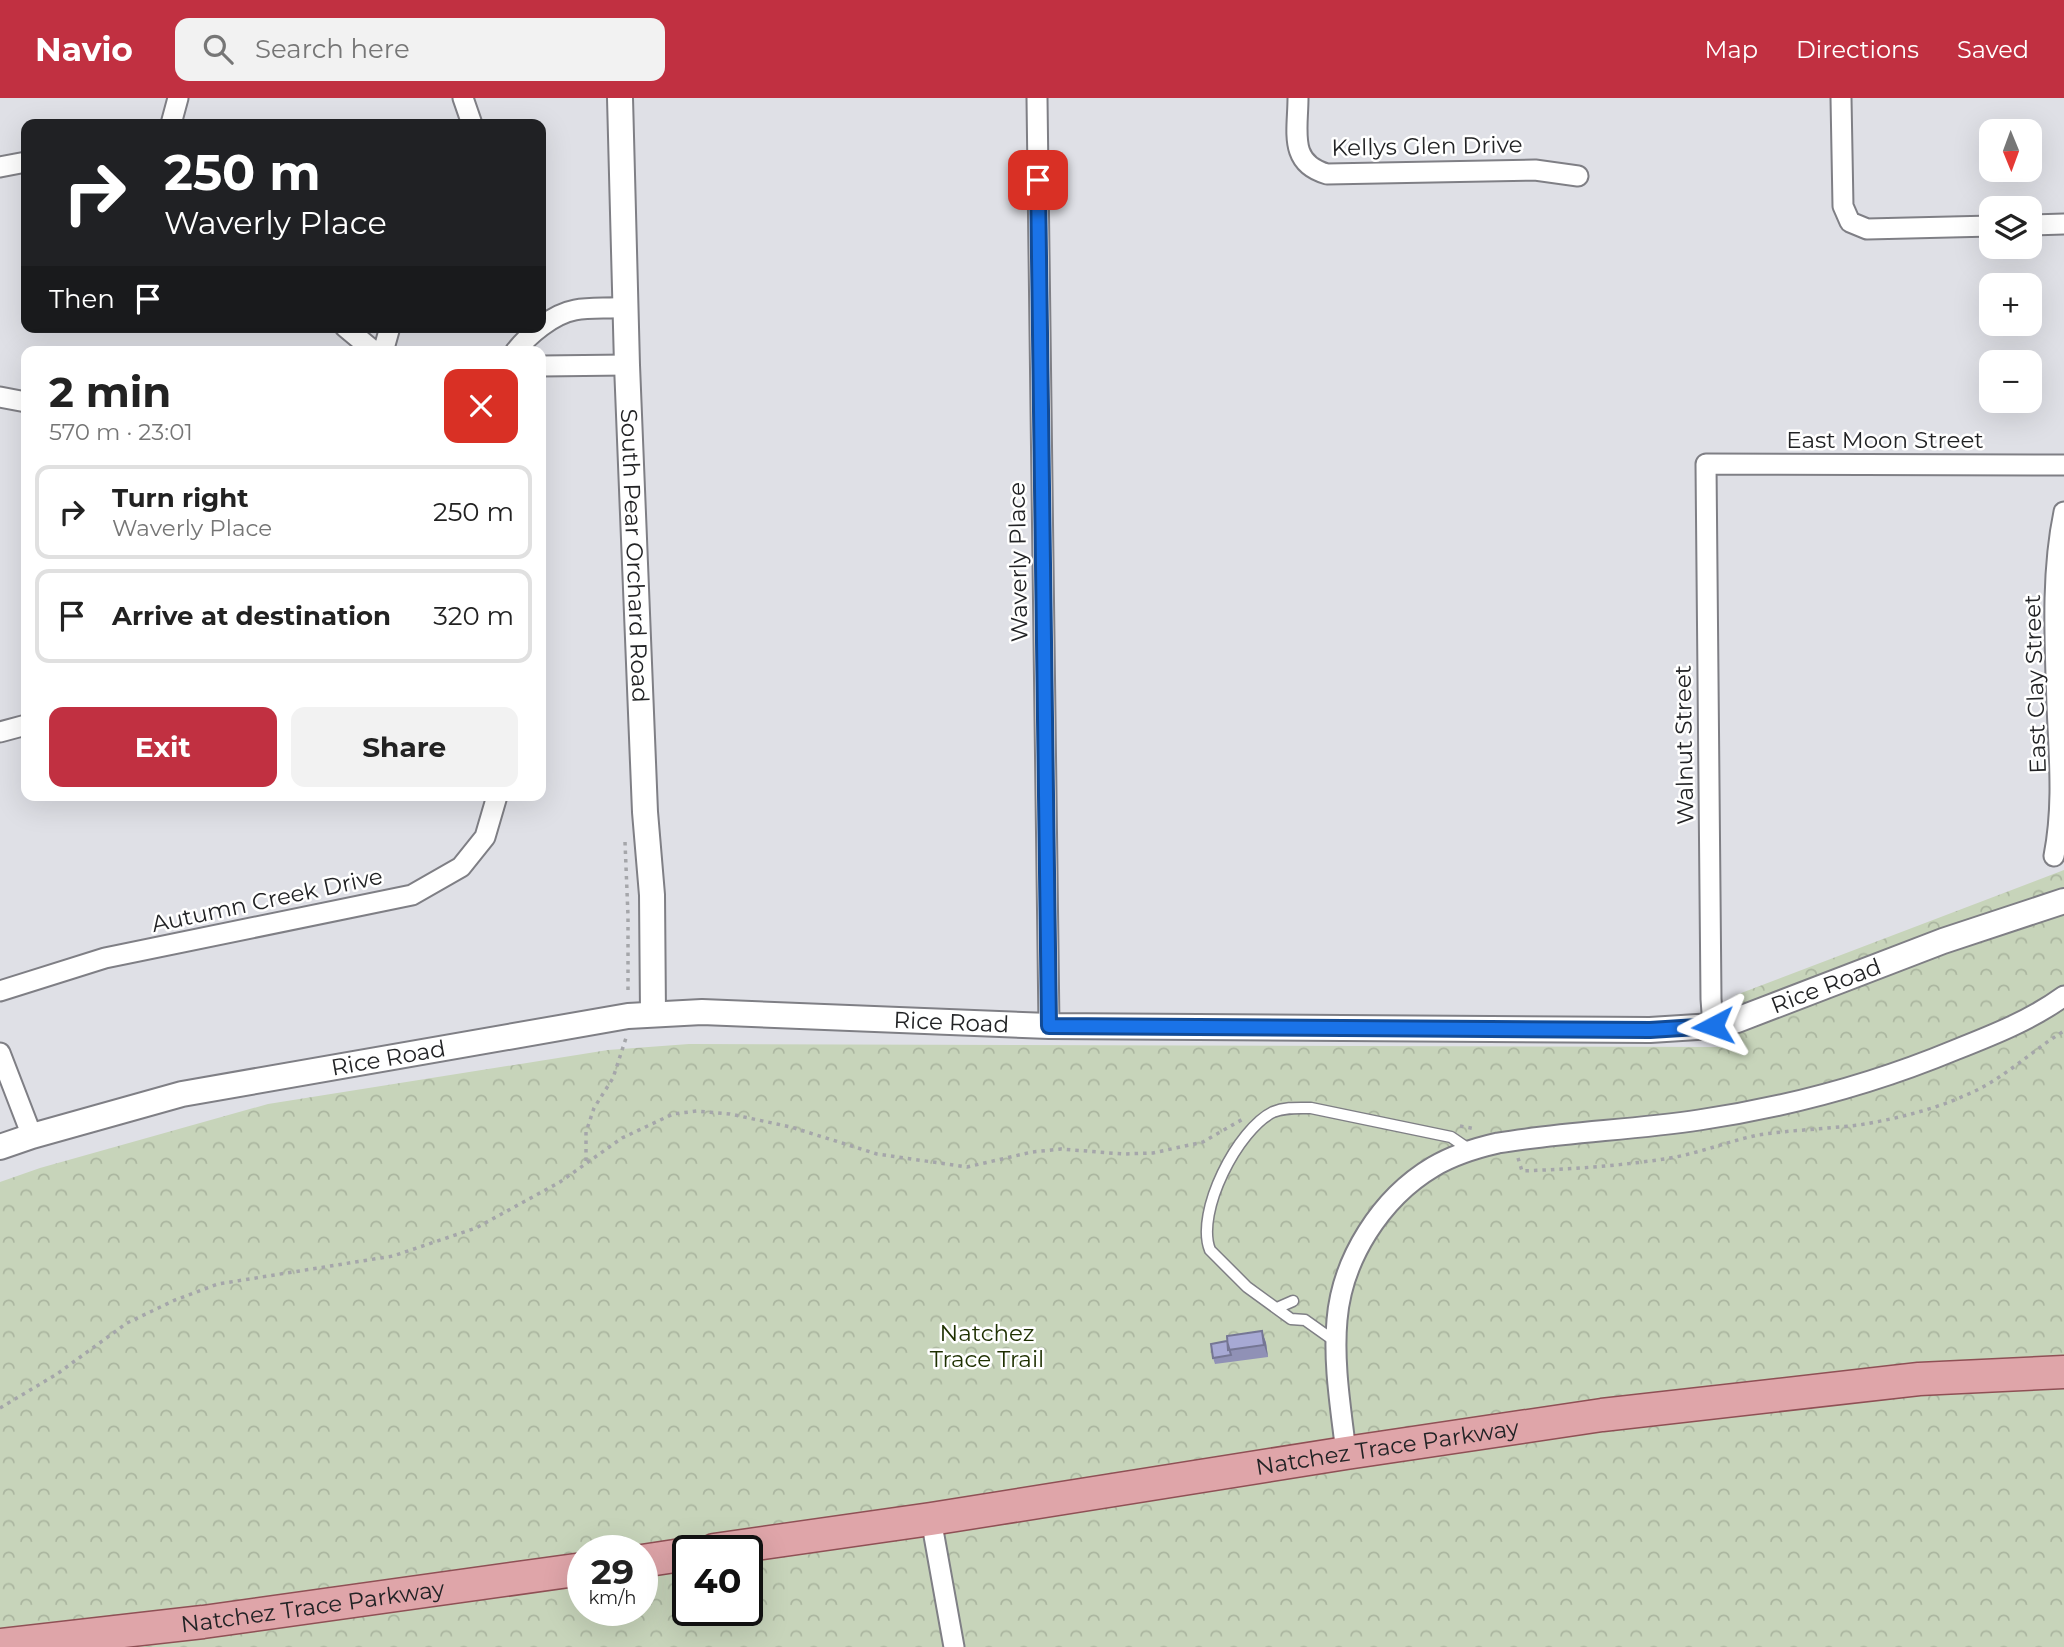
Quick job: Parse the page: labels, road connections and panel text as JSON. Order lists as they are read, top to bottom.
{
  "streets": {
    "main road": ["Natchez Trace Parkway"],
    "street": [
      "Kellys Glen Drive",
      "East Moon Street",
      "South Pear Orchard Road",
      "Waverly Place",
      "East Clay Street",
      "Walnut Street",
      "Autumn Creek Drive",
      "Rice Road"
    ]
  },
  "crossings": [
    ["East Moon Street", "Walnut Street"],
    ["South Pear Orchard Road", "Rice Road"],
    ["Waverly Place", "Rice Road"],
    ["Walnut Street", "Rice Road"]
  ],
  "parks": ["Natchez Trace Trail"],
  "north": "bottom",
  "page": {
    "header": "Navio",
    "search": "Search here",
    "nav": ["Map", "Directions", "Saved"],
    "map_buttons": ["+", "−"],
    "turn": ["250 m", "Waverly Place"],
    "then": "Then",
    "heading": ["2 min", "570 m · 23:01"],
    "list": [
      {
        "name": "Turn right",
        "note": "Waverly Place",
        "value": "250 m"
      },
      {
        "name": "Arrive at destination",
        "value": "320 m"
      }
    ],
    "buttons": ["Exit", "Share"],
    "speed": "29 km/h",
    "limit": "40"
  }
}
